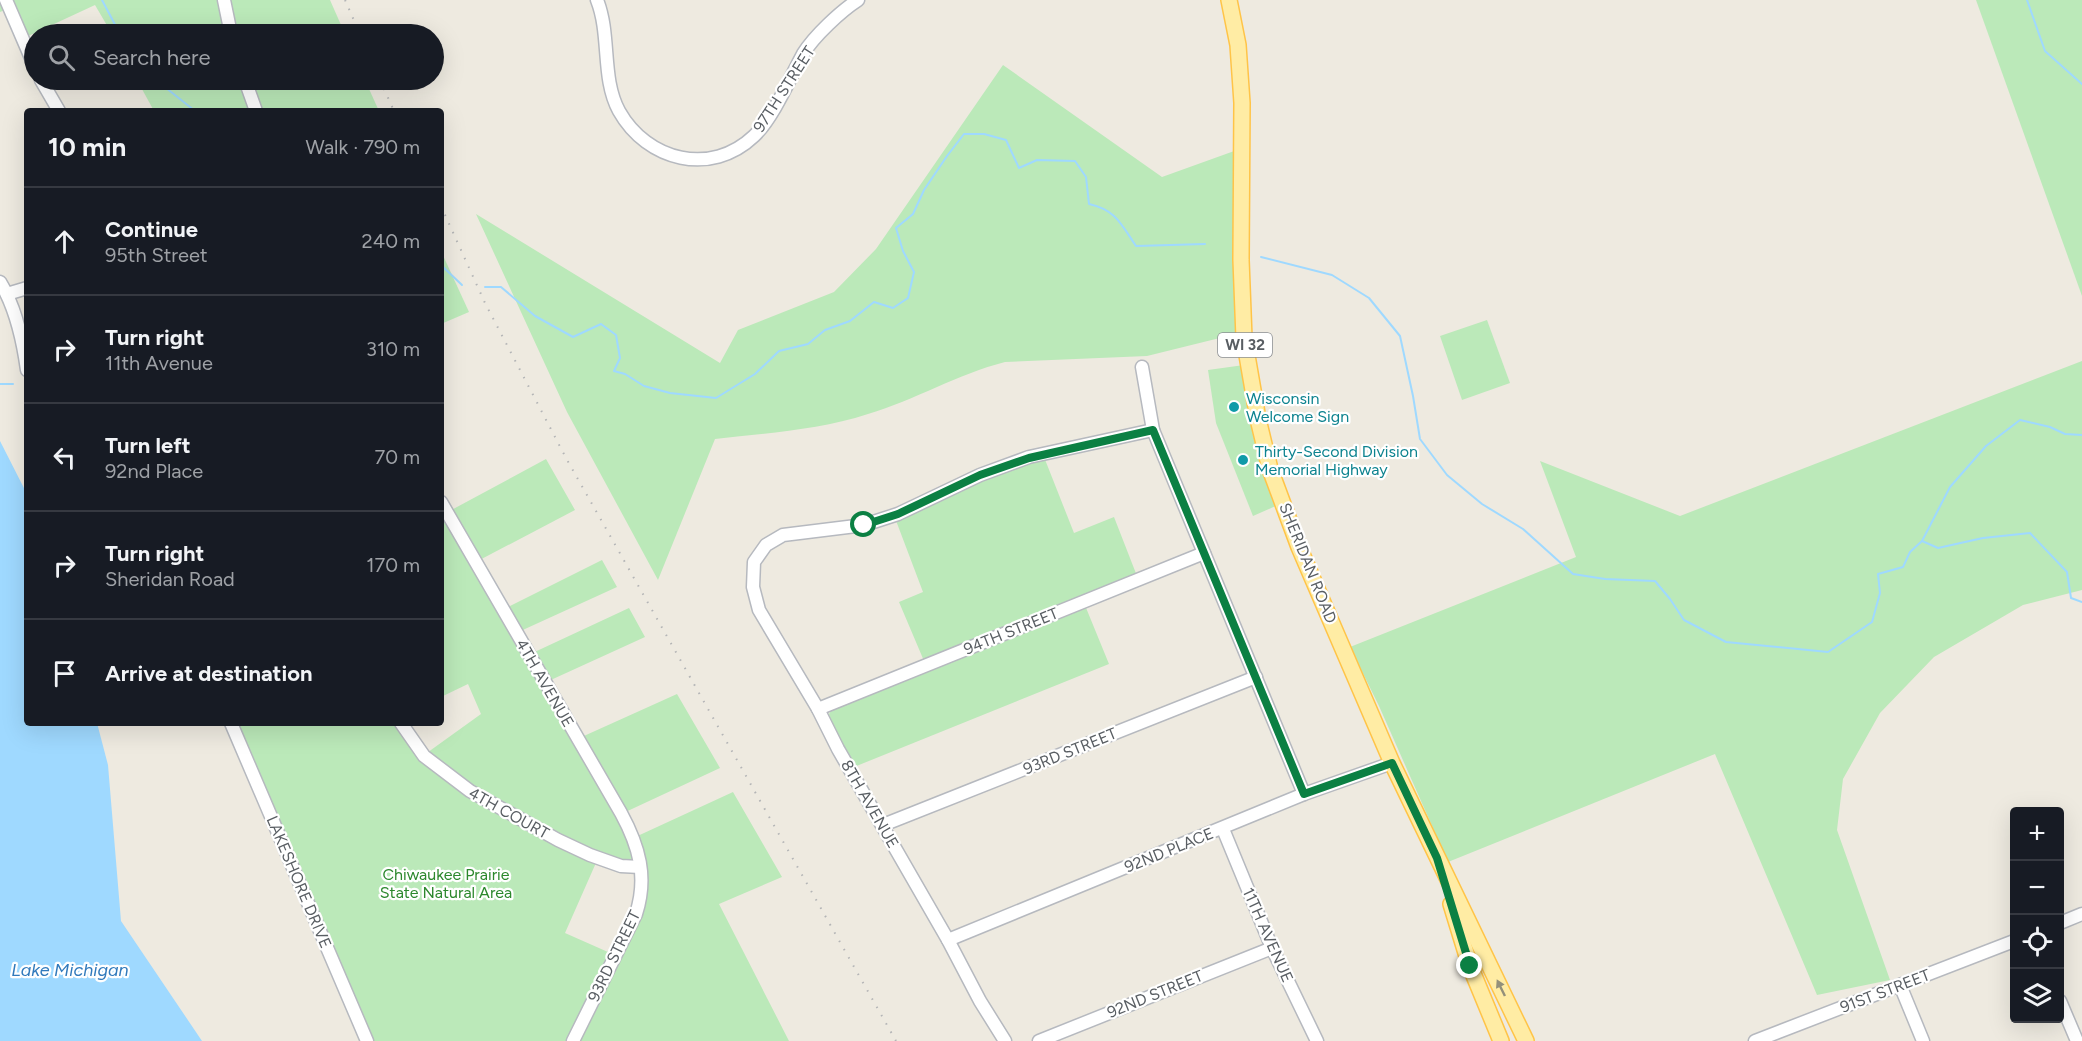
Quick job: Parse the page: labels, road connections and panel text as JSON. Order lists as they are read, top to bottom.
{
  "streets": {
    "main road": ["WI 32", "SHERIDAN ROAD"],
    "street": [
      "97TH STREET",
      "94TH STREET",
      "4TH AVENUE",
      "93RD STREET",
      "8TH AVENUE",
      "4TH COURT",
      "92ND PLACE",
      "LAKESHORE DRIVE",
      "11TH AVENUE",
      "91ST STREET",
      "92ND STREET"
    ]
  },
  "crossings": [
    ["SHERIDAN ROAD", "92ND PLACE"],
    ["94TH STREET", "8TH AVENUE"],
    ["4TH AVENUE", "93RD STREET"],
    ["4TH AVENUE", "4TH COURT"],
    ["93RD STREET", "8TH AVENUE"],
    ["93RD STREET", "4TH COURT"],
    ["8TH AVENUE", "92ND PLACE"],
    ["92ND PLACE", "11TH AVENUE"],
    ["11TH AVENUE", "92ND STREET"]
  ],
  "water": ["Lake Michigan"],
  "parks": ["Chiwaukee Prairie State Natural Area"],
  "places": ["Wisconsin Welcome Sign", "Thirty-Second Division Memorial Highway"],
  "page": {
    "search": "Search here",
    "heading": ["10 min", "Walk · 790 m"],
    "list": [
      ["Continue", "95th Street", "240 m"],
      ["Turn right", "11th Avenue", "310 m"],
      ["Turn left", "92nd Place", "70 m"],
      ["Turn right", "Sheridan Road", "170 m"],
      "Arrive at destination"
    ],
    "map_buttons": ["+", "−"]
  }
}
